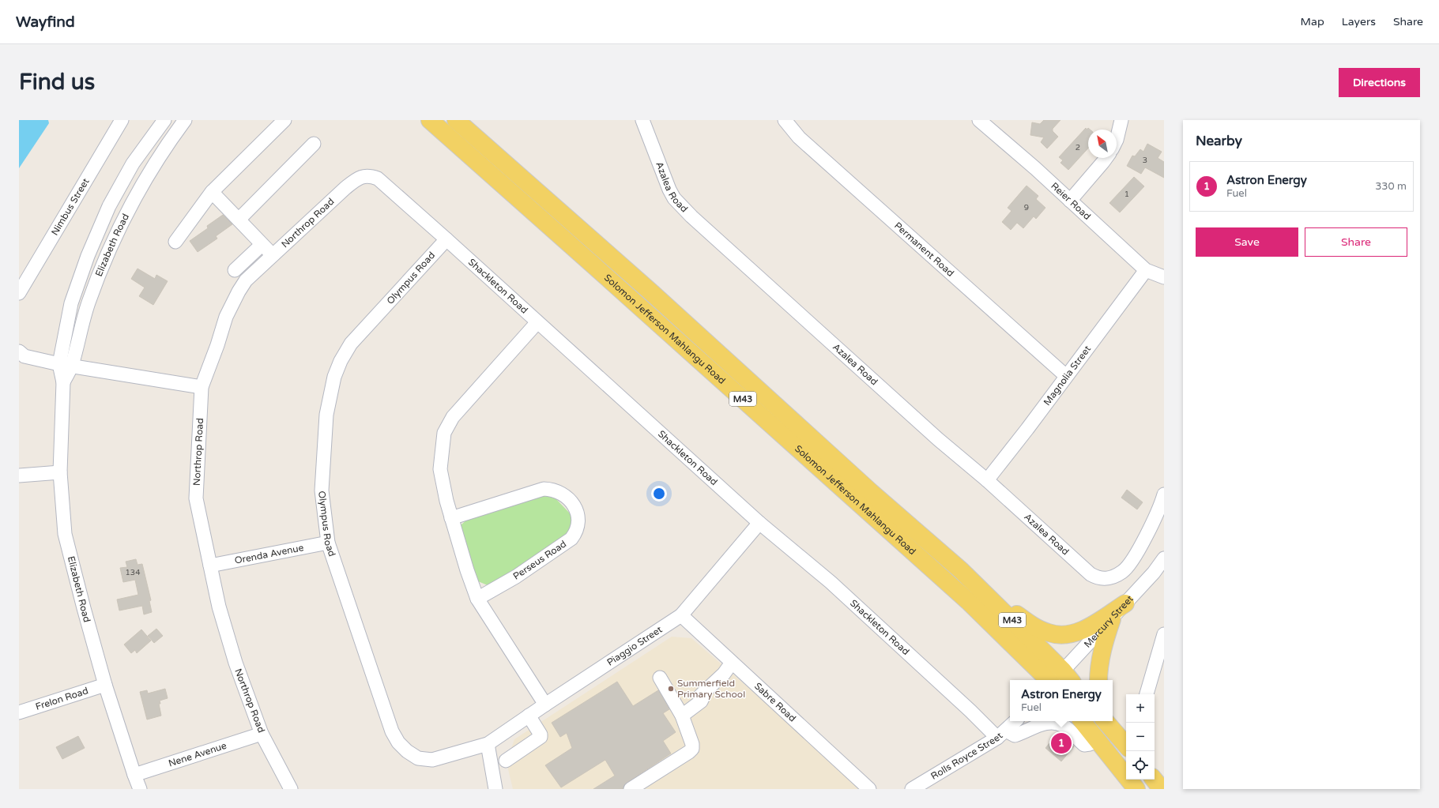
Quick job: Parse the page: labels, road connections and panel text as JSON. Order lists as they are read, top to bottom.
{
  "streets": {
    "main road": ["Solomon Jefferson Mahlangu Road", "M43"],
    "street": [
      "Azalea Road",
      "Reier Road",
      "Nimbus Street",
      "Northrop Road",
      "Elizabeth Road",
      "Permanent Road",
      "Olympus Road",
      "Shackleton Road",
      "Magnolia Street",
      "Orenda Avenue",
      "Perseus Road",
      "Mercury Street",
      "Piaggio Street",
      "Frelon Road",
      "Sabre Road",
      "Nene Avenue",
      "Rolls Royce Street"
    ]
  },
  "crossings": [
    ["Azalea Road", "Magnolia Street"],
    ["Reier Road", "Magnolia Street"],
    ["Northrop Road", "Shackleton Road"],
    ["Northrop Road", "Orenda Avenue"],
    ["Northrop Road", "Nene Avenue"],
    ["Elizabeth Road", "Frelon Road"],
    ["Elizabeth Road", "Nene Avenue"],
    ["Permanent Road", "Magnolia Street"],
    ["Olympus Road", "Shackleton Road"],
    ["Olympus Road", "Orenda Avenue"],
    ["Olympus Road", "Piaggio Street"],
    ["Shackleton Road", "Piaggio Street"],
    ["Shackleton Road", "Rolls Royce Street"],
    ["Solomon Jefferson Mahlangu Road", "Mercury Street"],
    ["Piaggio Street", "Sabre Road"]
  ],
  "places": ["Summerfield Primary School"],
  "house_numbers": [
    "2",
    "3",
    "1",
    "9",
    "134"
  ],
  "north": "top left",
  "page": {
    "header": "Wayfind",
    "nav": ["Map", "Layers", "Share"],
    "buttons": [
      "Directions",
      ["Save", "Share"]
    ],
    "title": "Find us",
    "heading": "Nearby",
    "list": [
      {
        "mark": "1",
        "name": "Astron Energy",
        "note": "Fuel",
        "value": "330 m"
      }
    ],
    "popup": ["Astron Energy", "Fuel"],
    "map_buttons": ["+", "−"],
    "pins": "1"
  }
}
